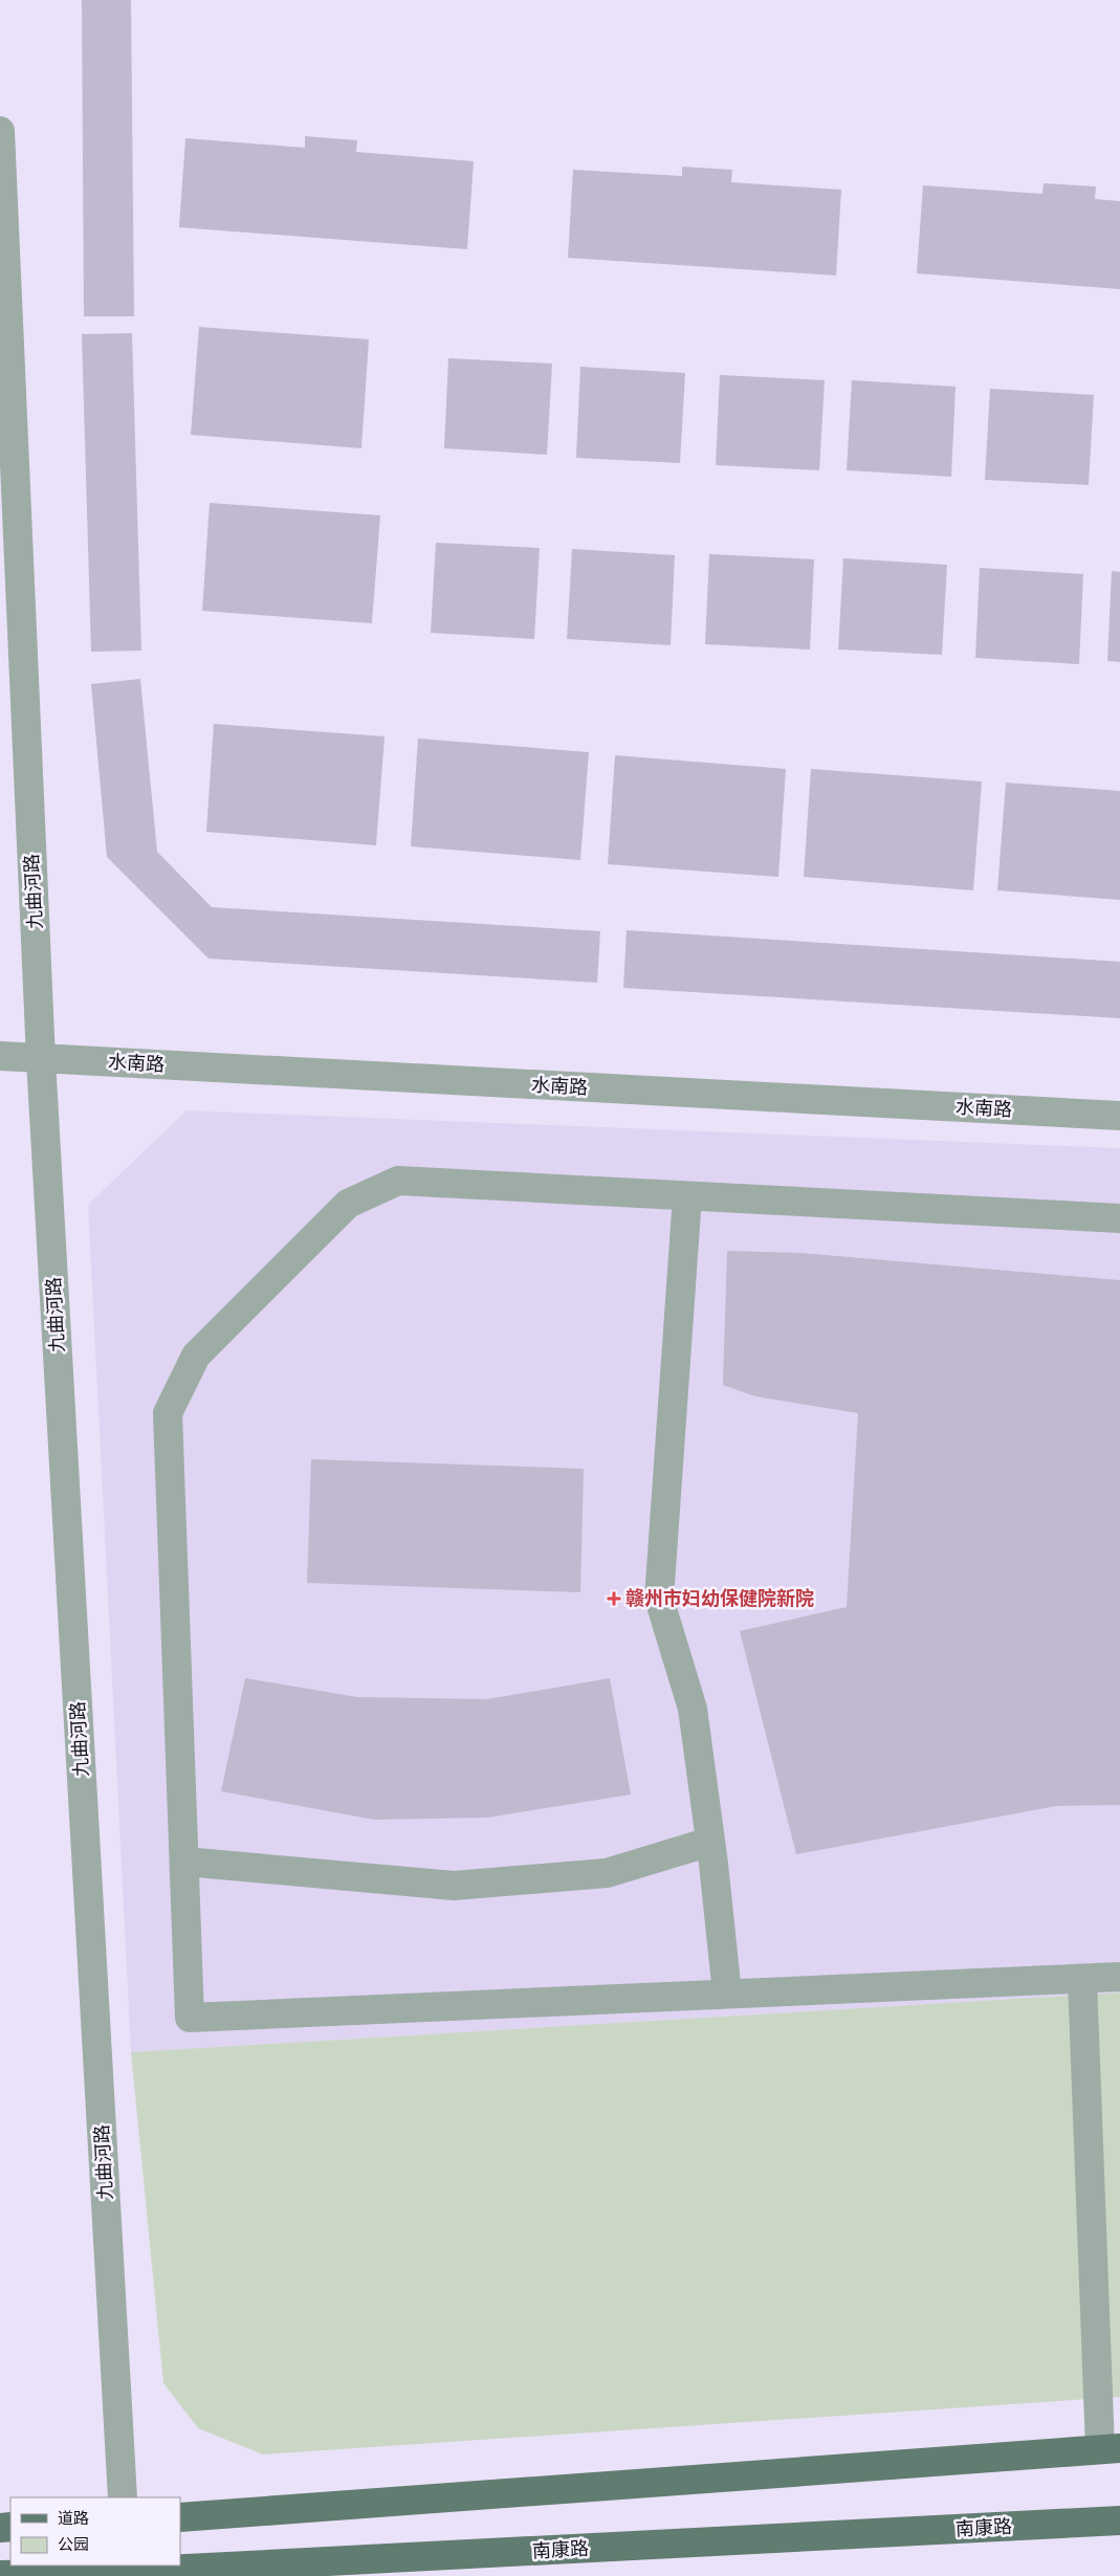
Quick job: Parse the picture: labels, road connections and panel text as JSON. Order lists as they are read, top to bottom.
{
  "streets": {
    "main road": ["南康路"],
    "street": ["九曲河路", "水南路"]
  },
  "crossings": [
    ["九曲河路", "水南路"]
  ],
  "places": {
    "health": ["赣州市妇幼保健院新院"]
  },
  "legend": ["道路", "公园"]
}
